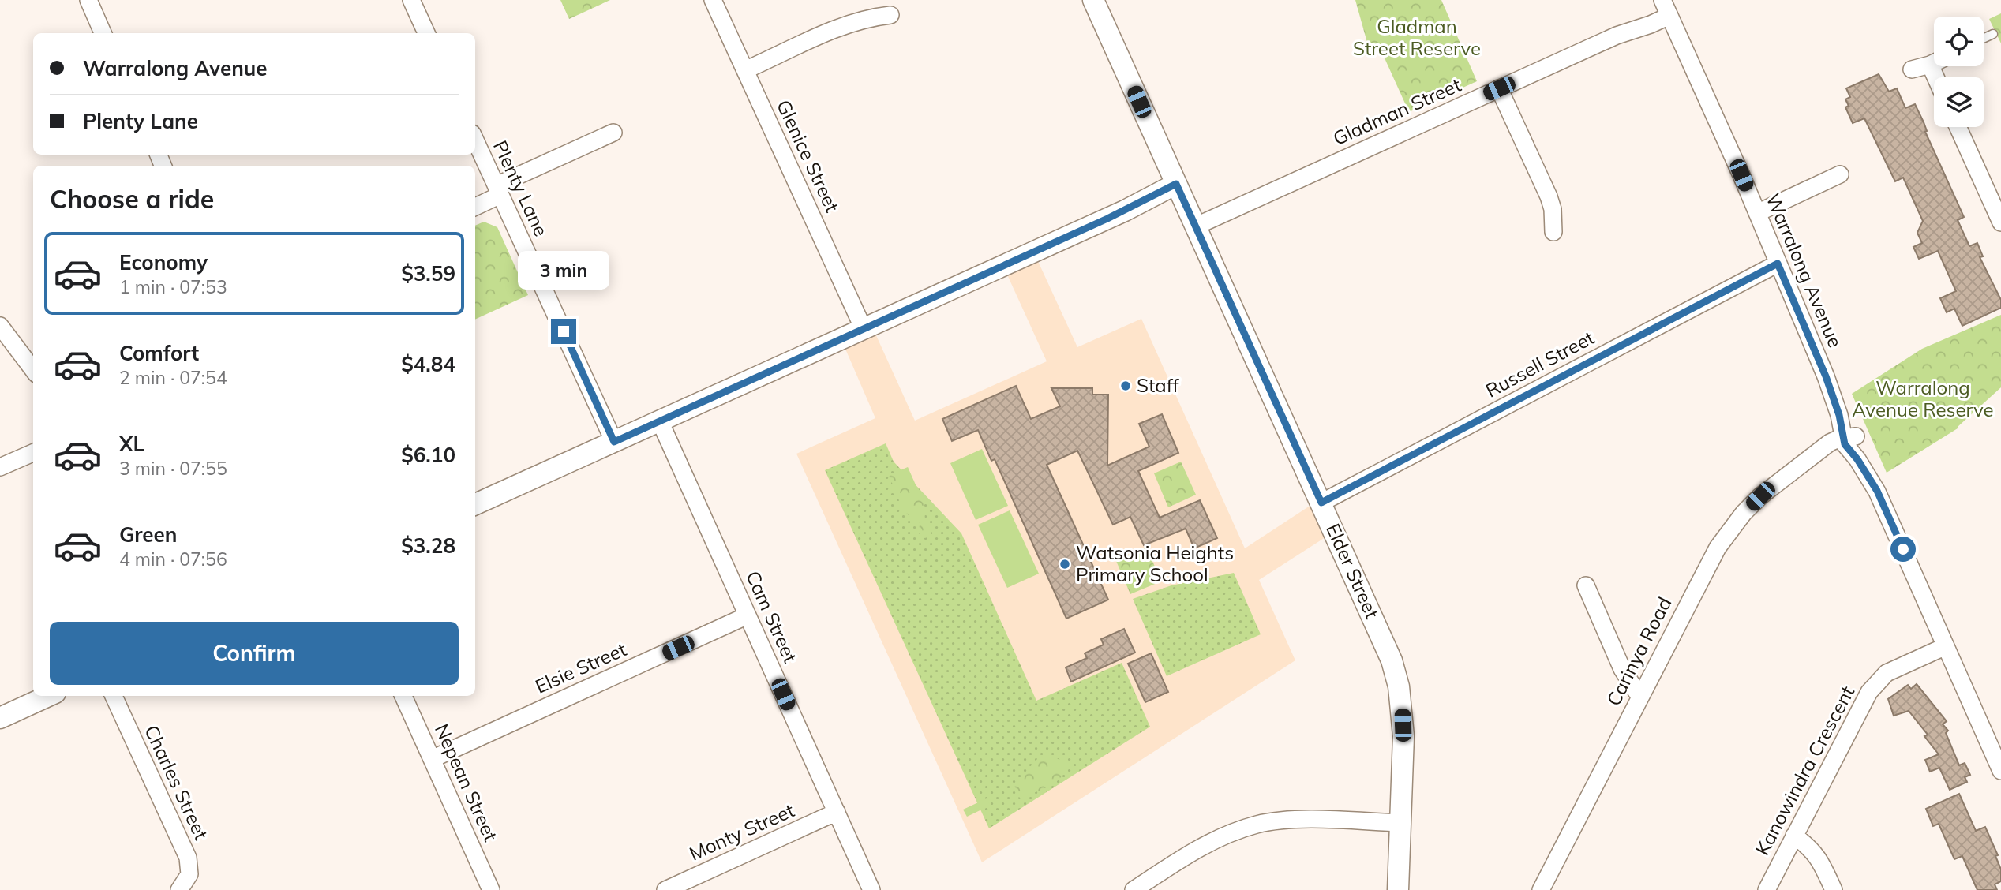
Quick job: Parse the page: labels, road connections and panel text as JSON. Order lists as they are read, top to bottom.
{
  "streets": {
    "street": [
      "Gladman Street",
      "Glenice Street",
      "Plenty Lane",
      "Warralong Avenue",
      "Russell Street",
      "Elder Street",
      "Cam Street",
      "Carinya Road",
      "Elsie Street",
      "Kanowindra Crescent",
      "Charles Street",
      "Nepean Street",
      "Monty Street"
    ]
  },
  "crossings": [
    ["Gladman Street", "Warralong Avenue"],
    ["Gladman Street", "Elder Street"],
    ["Warralong Avenue", "Russell Street"],
    ["Warralong Avenue", "Carinya Road"],
    ["Warralong Avenue", "Kanowindra Crescent"],
    ["Russell Street", "Elder Street"],
    ["Cam Street", "Elsie Street"],
    ["Cam Street", "Monty Street"],
    ["Elsie Street", "Nepean Street"]
  ],
  "parks": ["Gladman Street Reserve", "Warralong Avenue Reserve"],
  "places": ["Staff", "Watsonia Heights Primary School"],
  "page": {
    "banner": ["Warralong Avenue", "Plenty Lane"],
    "heading": "Choose a ride",
    "list": [
      {
        "name": "Economy",
        "note": "1 min · 07:53",
        "value": "$3.59"
      },
      {
        "name": "Comfort",
        "note": "2 min · 07:54",
        "value": "$4.84"
      },
      {
        "name": "XL",
        "note": "3 min · 07:55",
        "value": "$6.10"
      },
      {
        "name": "Green",
        "note": "4 min · 07:56",
        "value": "$3.28"
      }
    ],
    "bubble": "3 min",
    "buttons": "Confirm"
  }
}
